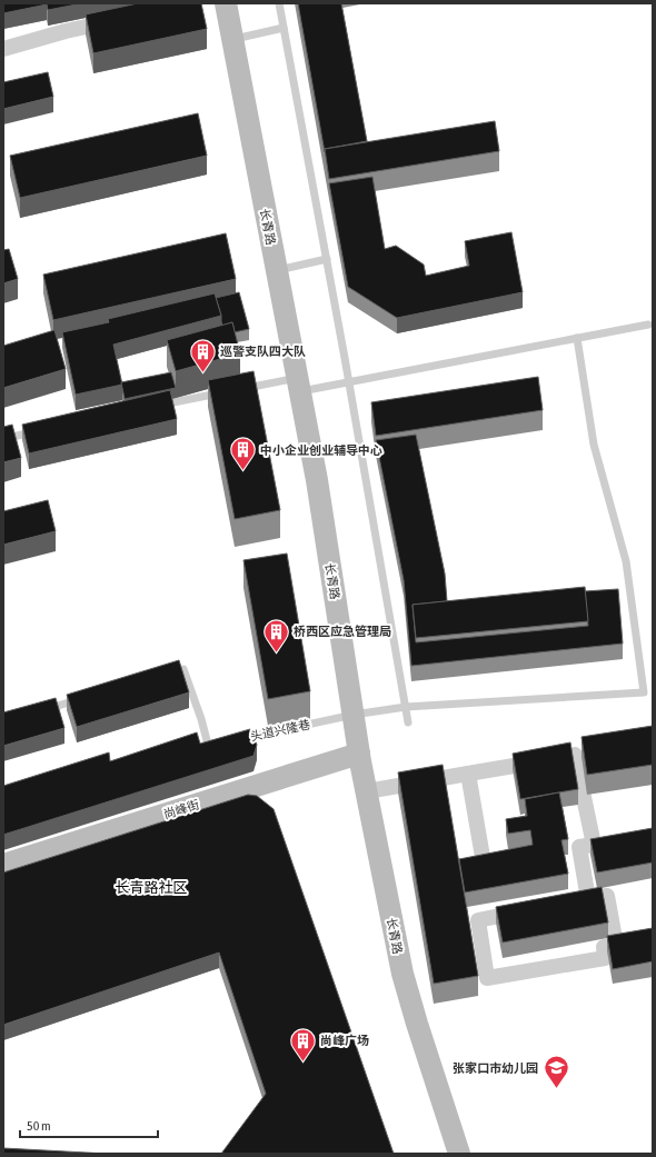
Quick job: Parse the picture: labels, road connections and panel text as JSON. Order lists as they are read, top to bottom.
{
  "streets": {
    "main road": ["长青路", "尚峰街"],
    "lane": ["头道兴隆巷"]
  },
  "crossings": [
    ["长青路", "头道兴隆巷"],
    ["长青路", "尚峰街"]
  ],
  "districts": ["长青路社区"],
  "places": {
    "building": [
      "巡警支队四大队",
      "中小企业创业辅导中心",
      "桥西区应急管理局",
      "尚峰广场"
    ],
    "school or university": ["张家口市幼儿园"]
  },
  "scale_bar": "50 m"
}
